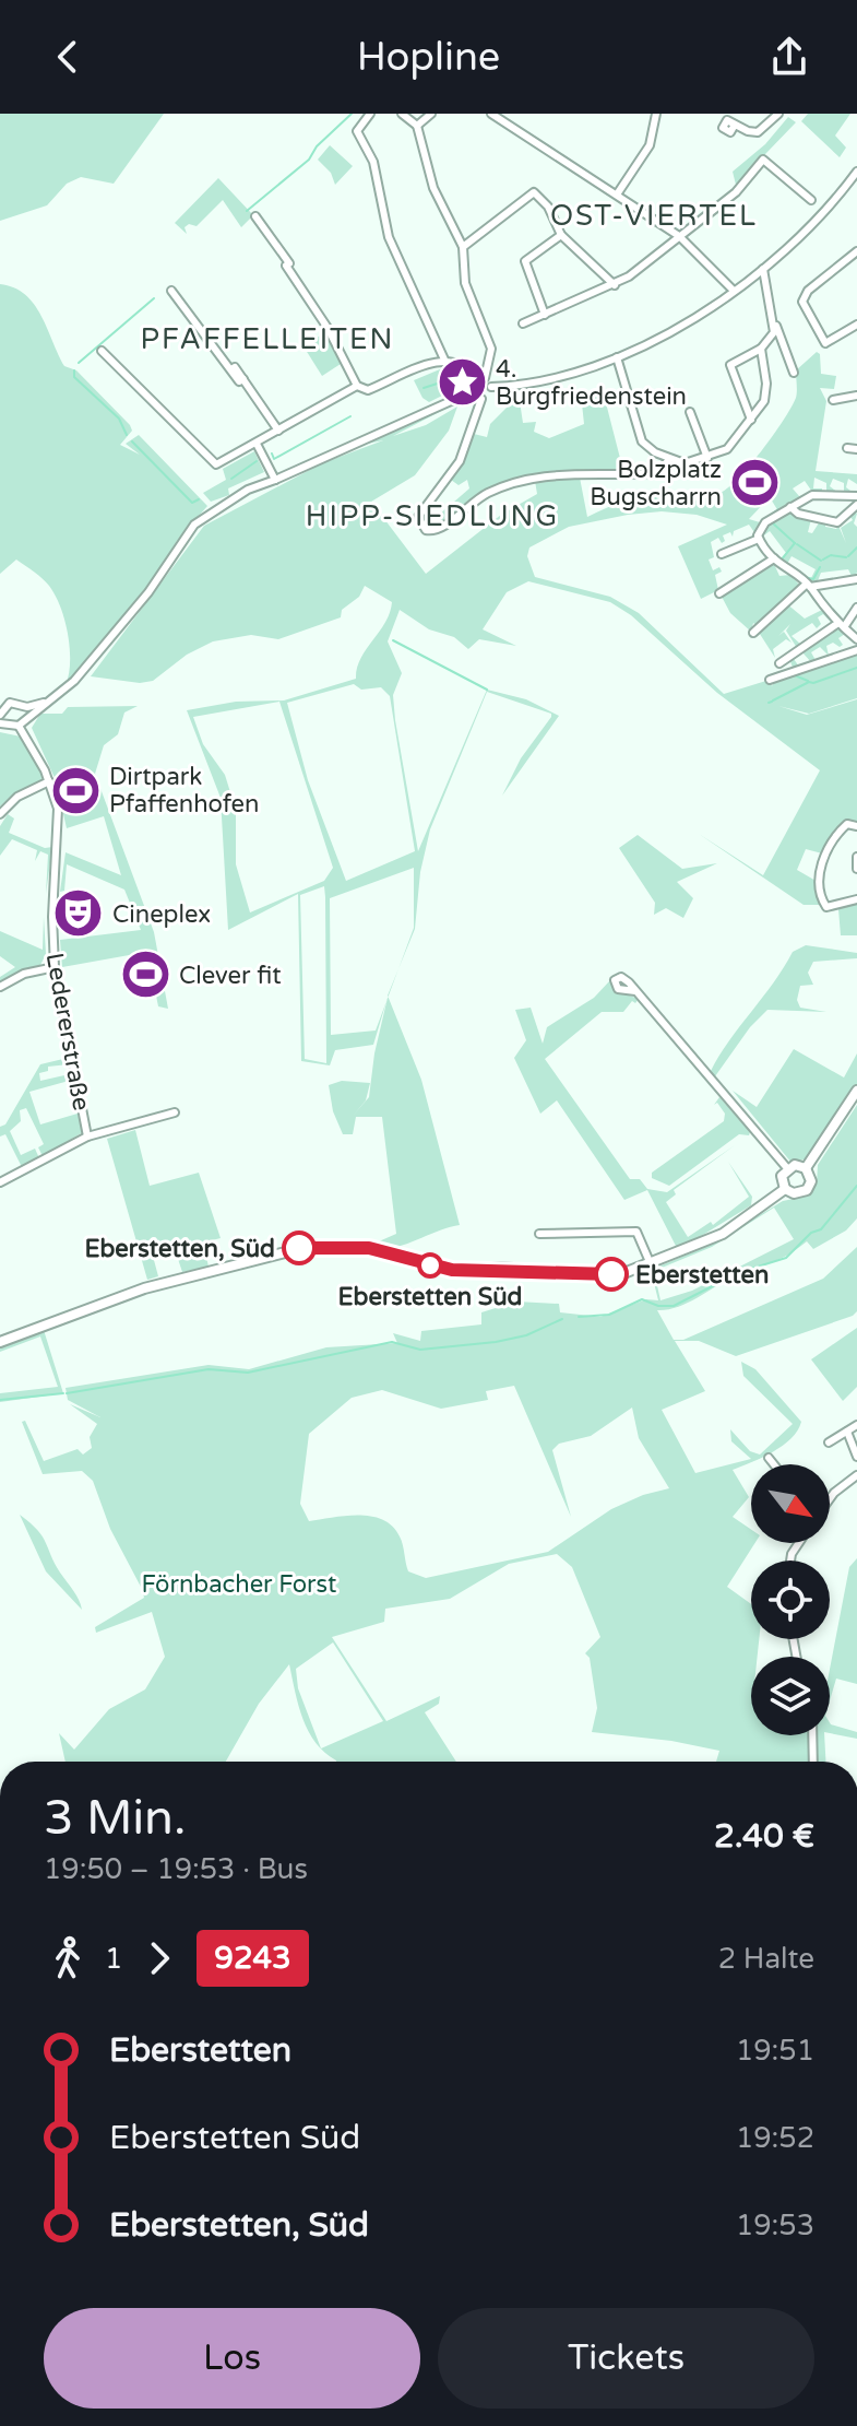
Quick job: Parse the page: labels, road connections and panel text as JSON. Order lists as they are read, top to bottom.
{
  "streets": {
    "street": ["Ledererstraße"]
  },
  "districts": ["OST-VIERTEL", "PFAFFELLEITEN", "HIPP-SIEDLUNG"],
  "parks": ["Förnbacher Forst"],
  "places": {
    "place": ["4. Burgfriedenstein"],
    "sports": ["Bolzplatz Bugscharrn", "Dirtpark Pfaffenhofen", "Clever fit"],
    "theatre": ["Cineplex"],
    "other": ["Eberstetten, Süd", "Eberstetten Süd", "Eberstetten"]
  },
  "lines": ["bus line 9243"],
  "north": "bottom right",
  "page": {
    "header": "Hopline",
    "heading": ["3 Min.", "19:50 – 19:53 · Bus", "2.40 €"],
    "legs": ["1", "9243", "2 Halte"],
    "list": [
      {
        "name": "Eberstetten",
        "value": "19:51"
      },
      {
        "name": "Eberstetten Süd",
        "value": "19:52"
      },
      {
        "name": "Eberstetten, Süd",
        "value": "19:53"
      }
    ],
    "buttons": ["Los", "Tickets"]
  }
}
